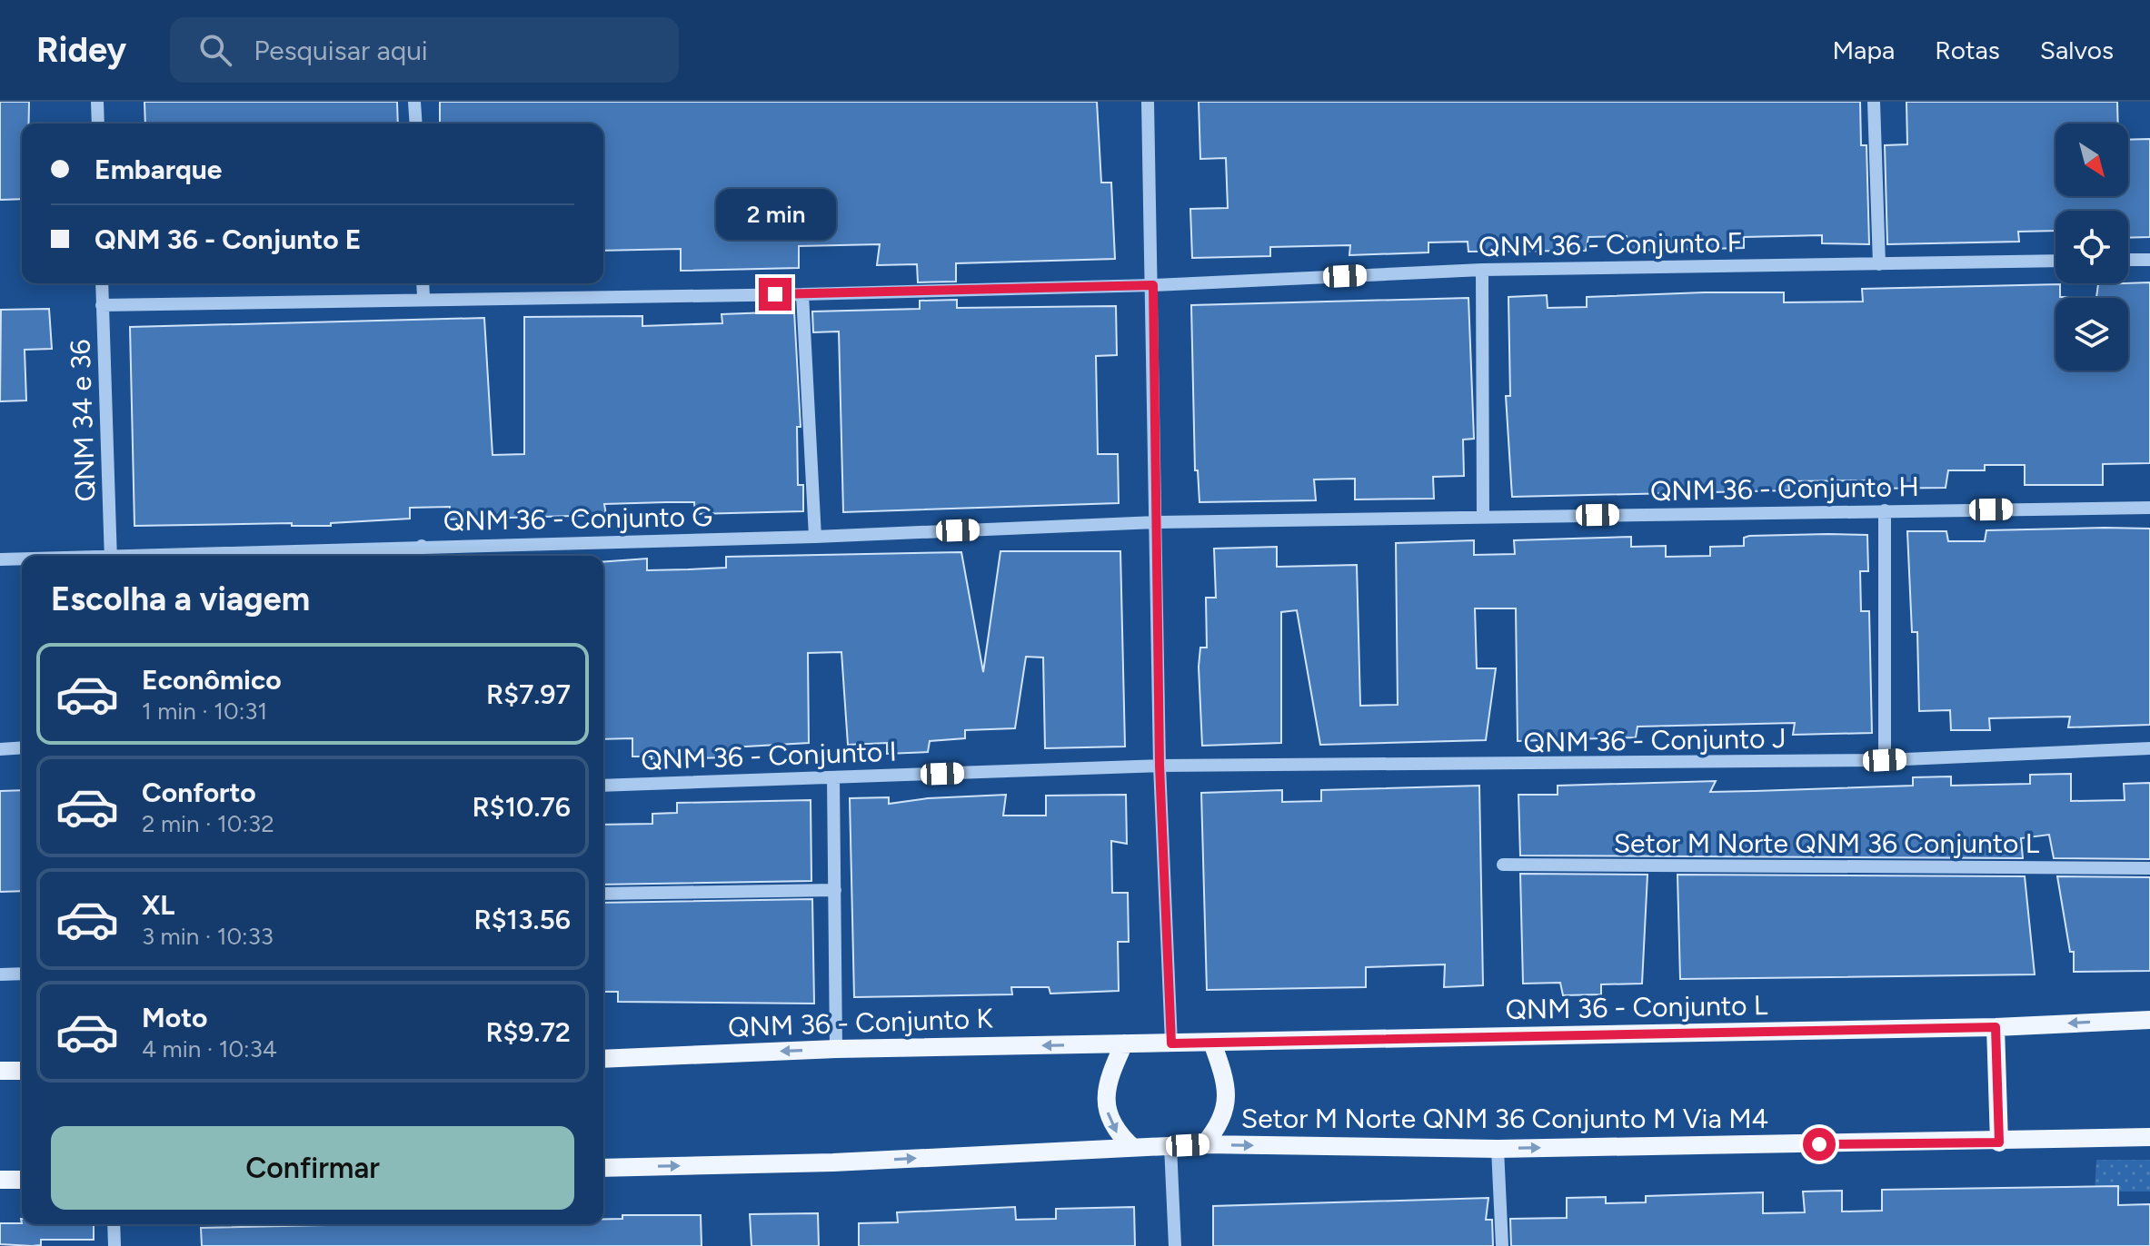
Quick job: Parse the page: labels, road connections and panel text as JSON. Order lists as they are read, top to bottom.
{
  "streets": {
    "main road": ["QNM 36 - Conjunto L", "QNM 36 - Conjunto K", "Setor M Norte QNM 36 Conjunto M Via M4"],
    "street": [
      "QNM 36 - Conjunto F",
      "QNM 34 e 36",
      "QNM 36 - Conjunto H",
      "QNM 36 - Conjunto G",
      "QNM 36 - Conjunto J",
      "QNM 36 - Conjunto I",
      "Setor M Norte QNM 36 Conjunto L"
    ]
  },
  "crossings": [
    ["QNM 36 - Conjunto F", "QNM 34 e 36"],
    ["QNM 36 - Conjunto H", "QNM 36 - Conjunto G"],
    ["QNM 36 - Conjunto J", "QNM 36 - Conjunto I"],
    ["QNM 36 - Conjunto L", "QNM 36 - Conjunto K"],
    ["QNM 36 - Conjunto L", "Setor M Norte QNM 36 Conjunto M Via M4"],
    ["QNM 36 - Conjunto K", "Setor M Norte QNM 36 Conjunto M Via M4"]
  ],
  "one_way": ["QNM 36 - Conjunto K", "Setor M Norte QNM 36 Conjunto M Via M4"],
  "north": "bottom right",
  "page": {
    "header": "Ridey",
    "search": "Pesquisar aqui",
    "nav": ["Mapa", "Rotas", "Salvos"],
    "banner": ["Embarque", "QNM 36 - Conjunto E"],
    "bubble": "2 min",
    "heading": "Escolha a viagem",
    "list": [
      {
        "name": "Econômico",
        "note": "1 min · 10:31",
        "value": "R$7.97"
      },
      {
        "name": "Conforto",
        "note": "2 min · 10:32",
        "value": "R$10.76"
      },
      {
        "name": "XL",
        "note": "3 min · 10:33",
        "value": "R$13.56"
      },
      {
        "name": "Moto",
        "note": "4 min · 10:34",
        "value": "R$9.72"
      }
    ],
    "buttons": "Confirmar"
  }
}
